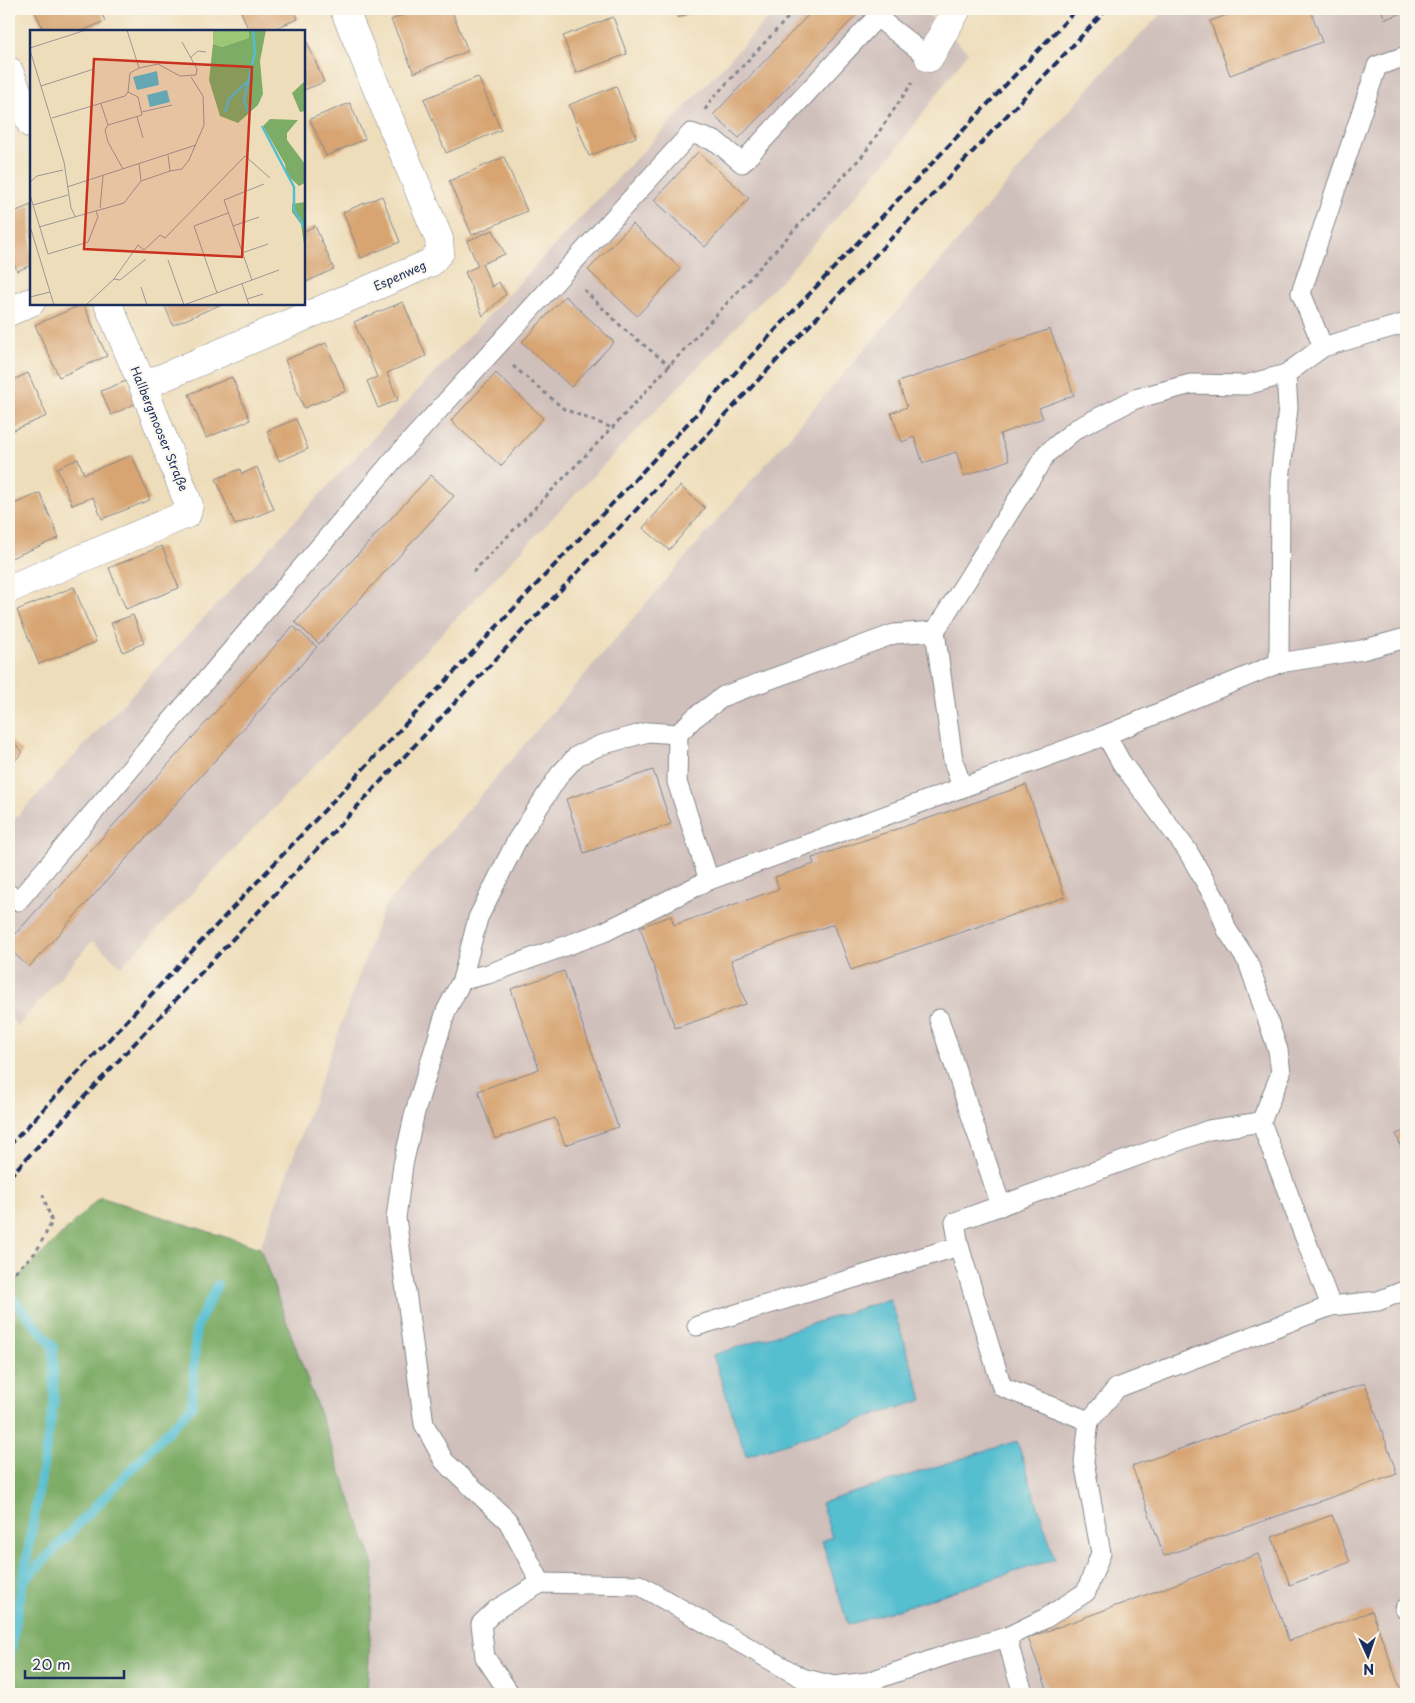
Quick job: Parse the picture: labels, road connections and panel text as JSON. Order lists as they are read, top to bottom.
{
  "streets": {
    "street": ["Espenweg", "Hallbergmooser Straße"]
  },
  "crossings": [
    ["Espenweg", "Hallbergmooser Straße"]
  ],
  "scale_bar": "20 m",
  "north": "bottom"
}
